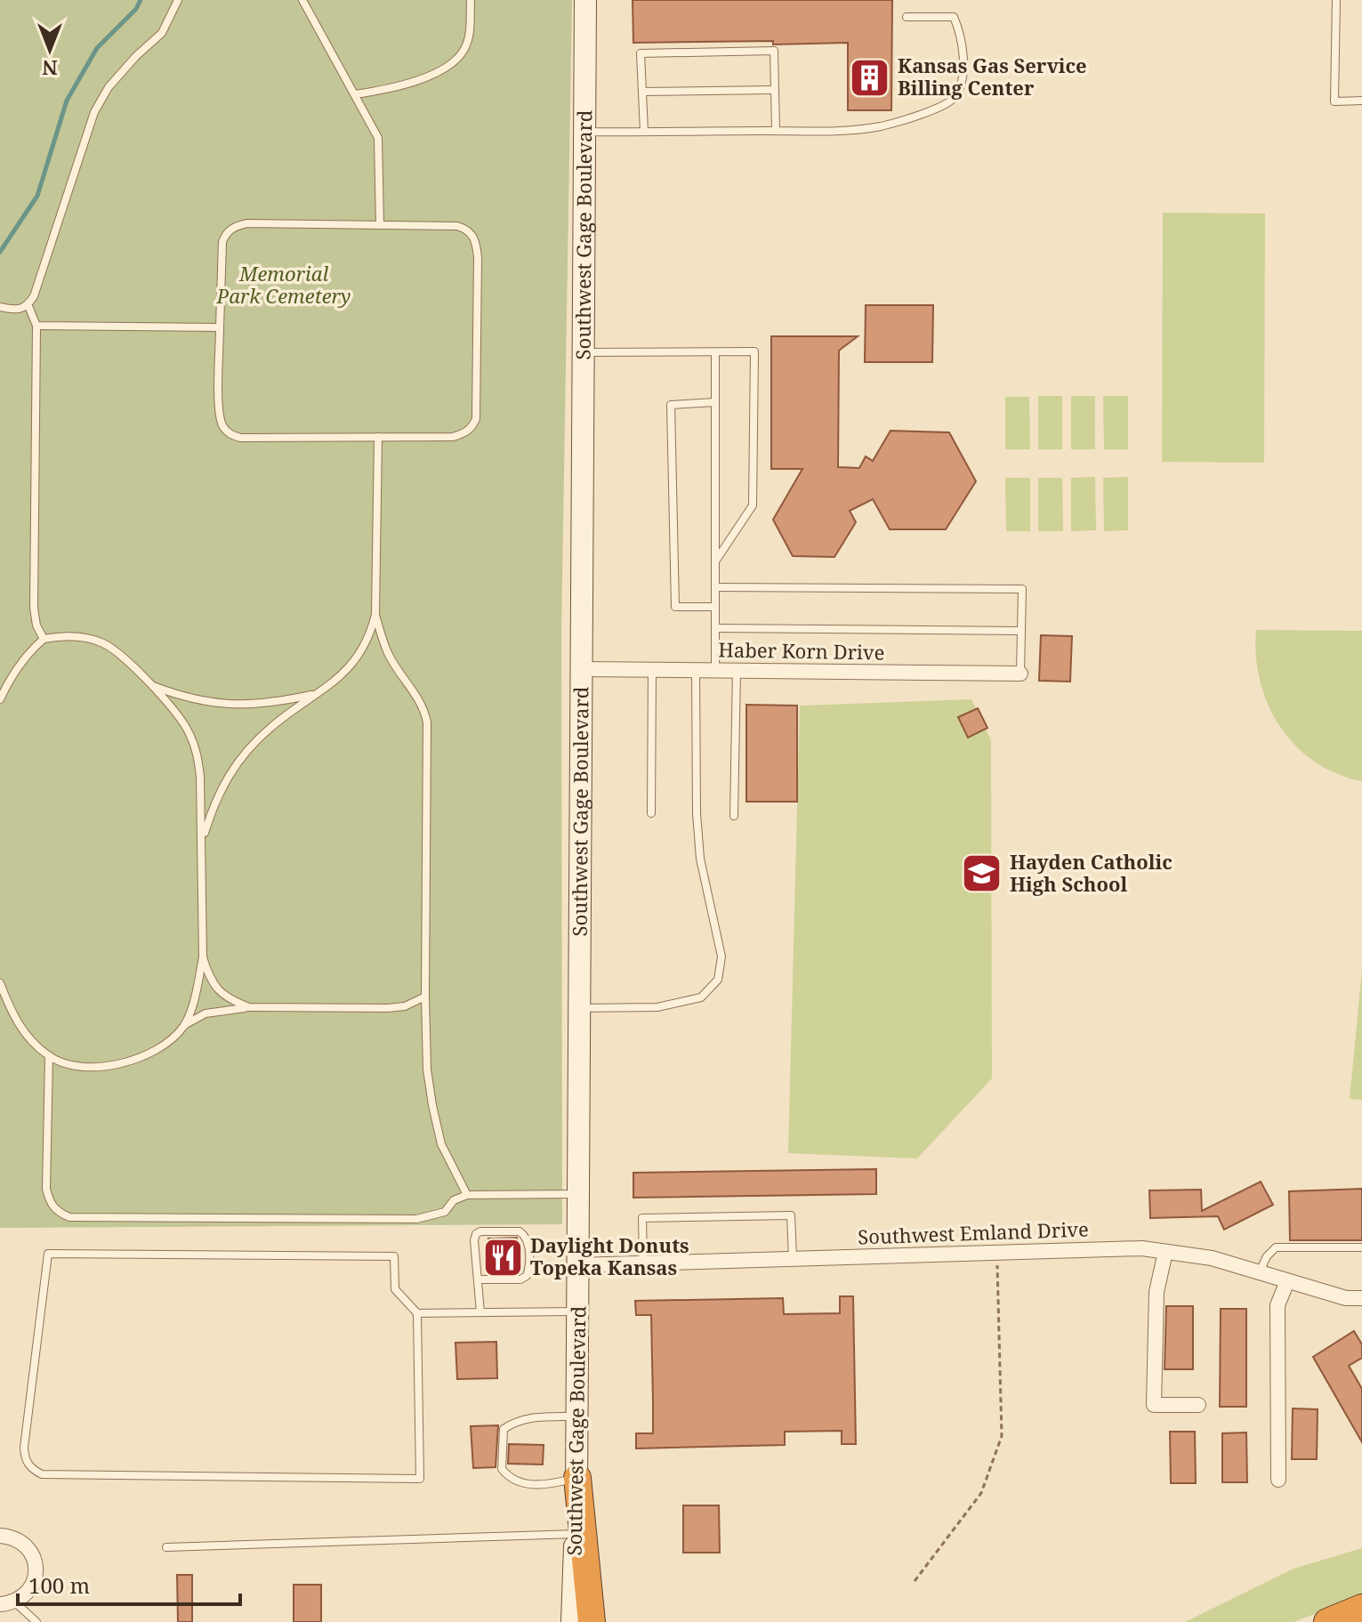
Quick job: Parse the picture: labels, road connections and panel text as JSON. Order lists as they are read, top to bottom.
{
  "streets": {
    "main road": ["Southwest Gage Boulevard"],
    "street": ["Haber Korn Drive", "Southwest Emland Drive"]
  },
  "crossings": [
    ["Southwest Gage Boulevard", "Haber Korn Drive"],
    ["Southwest Gage Boulevard", "Southwest Emland Drive"]
  ],
  "parks": ["Memorial Park Cemetery"],
  "places": {
    "building": ["Kansas Gas Service Billing Center"],
    "school or university": ["Hayden Catholic High School"],
    "restaurant": ["Daylight Donuts Topeka Kansas"]
  },
  "scale_bar": "100 m",
  "north": "bottom"
}
